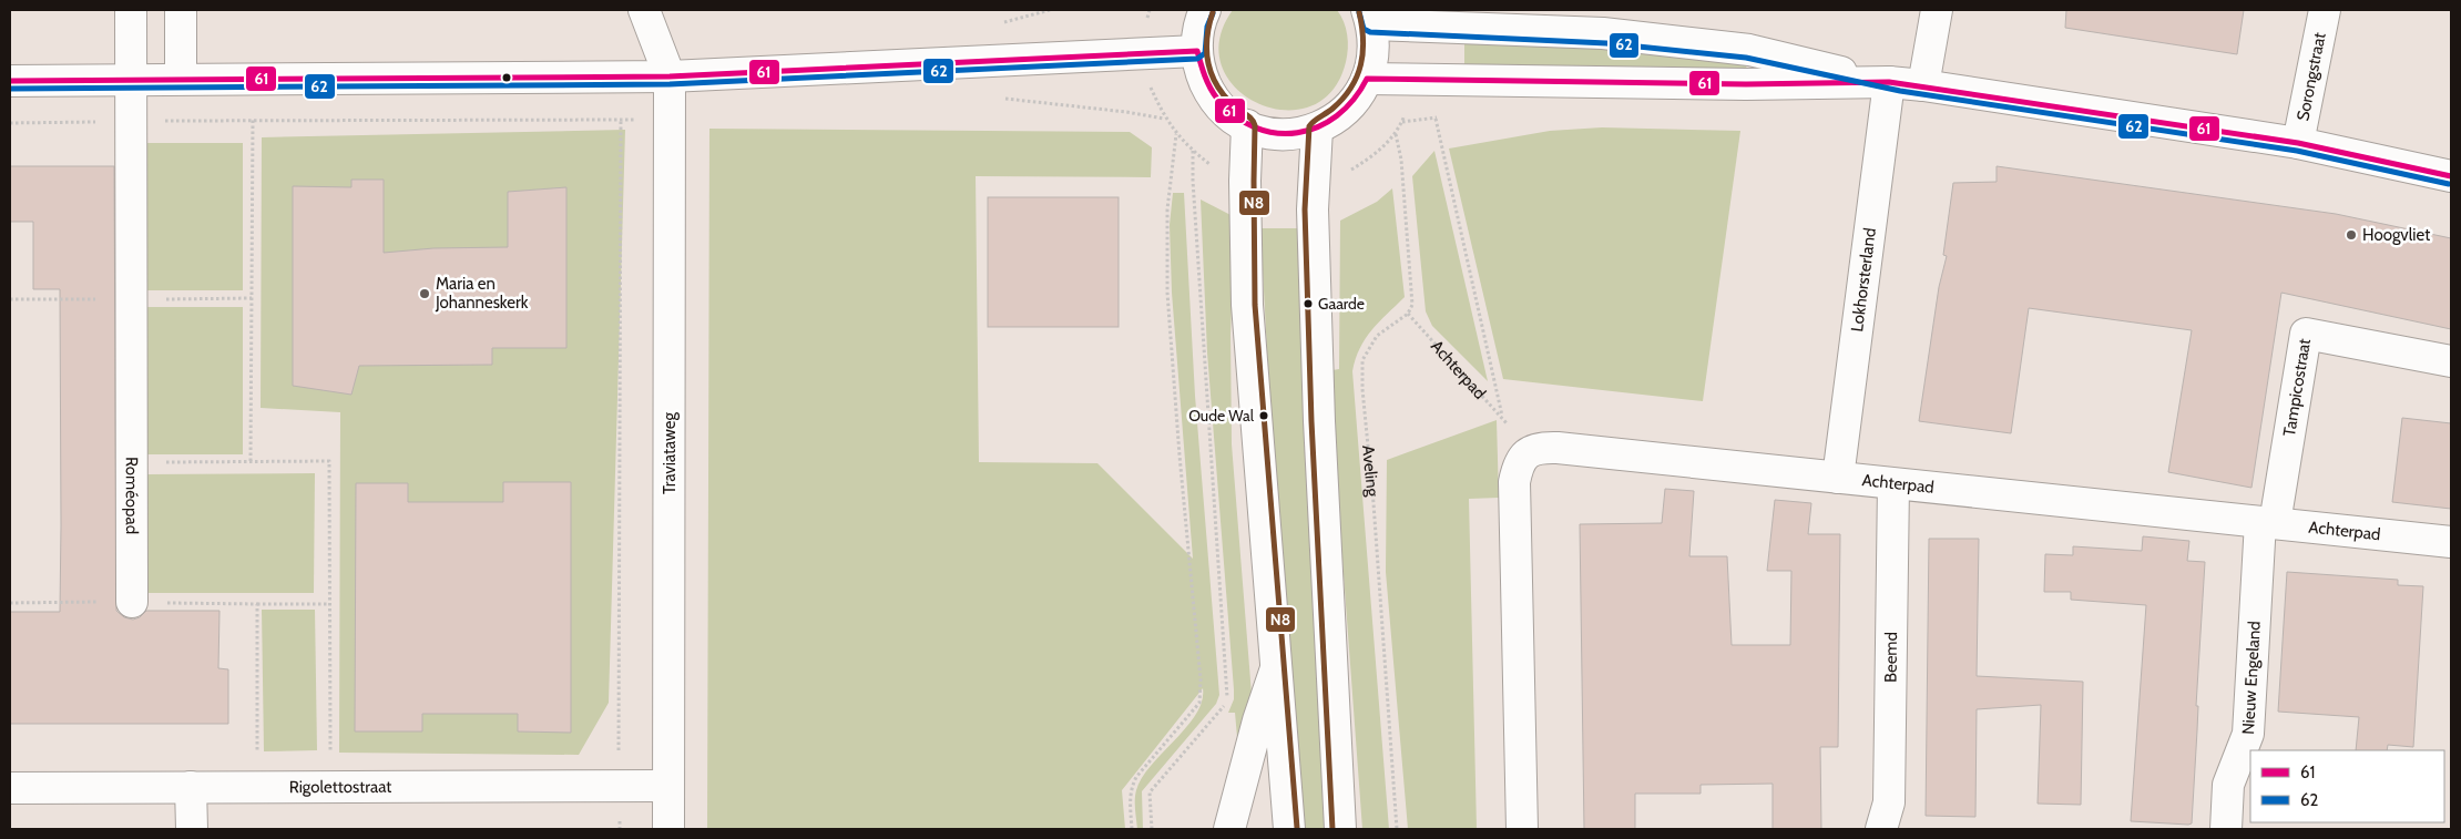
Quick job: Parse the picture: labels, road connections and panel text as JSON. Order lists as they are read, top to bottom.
{
  "streets": {
    "street": [
      "Sorongstraat",
      "Lokhorsterland",
      "Achterpad",
      "Tampicostraat",
      "Traviataweg",
      "Roméopad",
      "Beemd",
      "Nieuw Engeland",
      "Rigolettostraat"
    ],
    "path": ["Aveling"]
  },
  "crossings": [
    ["Lokhorsterland", "Achterpad"],
    ["Achterpad", "Tampicostraat"],
    ["Achterpad", "Aveling"],
    ["Achterpad", "Beemd"],
    ["Achterpad", "Nieuw Engeland"],
    ["Tampicostraat", "Nieuw Engeland"],
    ["Traviataweg", "Rigolettostraat"]
  ],
  "places": [
    "Hoogvliet",
    "Maria en Johanneskerk",
    "Gaarde",
    "Oude Wal"
  ],
  "lines": ["transit line 62", "transit line N8", "transit line 61"],
  "legend": ["61", "62"]
}
